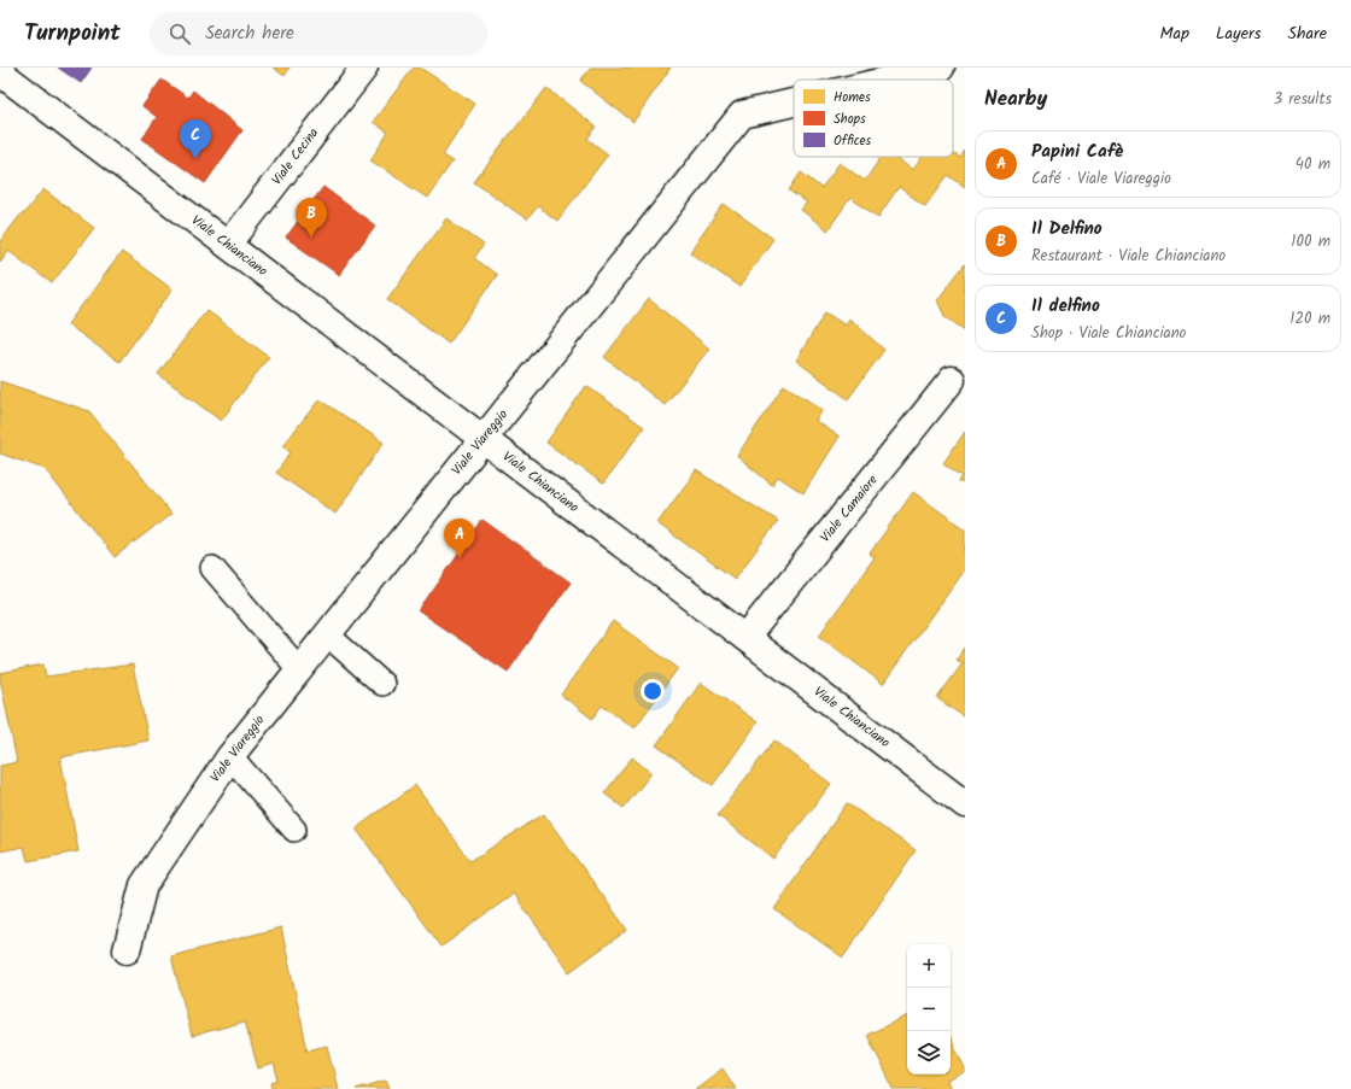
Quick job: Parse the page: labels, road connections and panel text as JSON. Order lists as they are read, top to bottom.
{
  "streets": {
    "street": [
      "Viale Cecina",
      "Viale Chianciano",
      "Viale Viareggio",
      "Viale Camaiore"
    ]
  },
  "crossings": [
    ["Viale Cecina", "Viale Chianciano"],
    ["Viale Chianciano", "Viale Viareggio"],
    ["Viale Chianciano", "Viale Camaiore"]
  ],
  "legend": ["Homes", "Shops", "Offices"],
  "page": {
    "header": "Turnpoint",
    "search": "Search here",
    "nav": ["Map", "Layers", "Share"],
    "heading": ["Nearby", "3 results"],
    "pins": ["C", "B", "A"],
    "list": [
      {
        "mark": "A",
        "name": "Papini Cafè",
        "note": "Café · Viale Viareggio",
        "value": "40 m"
      },
      {
        "mark": "B",
        "name": "Il Delfino",
        "note": "Restaurant · Viale Chianciano",
        "value": "100 m"
      },
      {
        "mark": "C",
        "name": "Il delfino",
        "note": "Shop · Viale Chianciano",
        "value": "120 m"
      }
    ],
    "map_buttons": ["+", "−"]
  }
}
